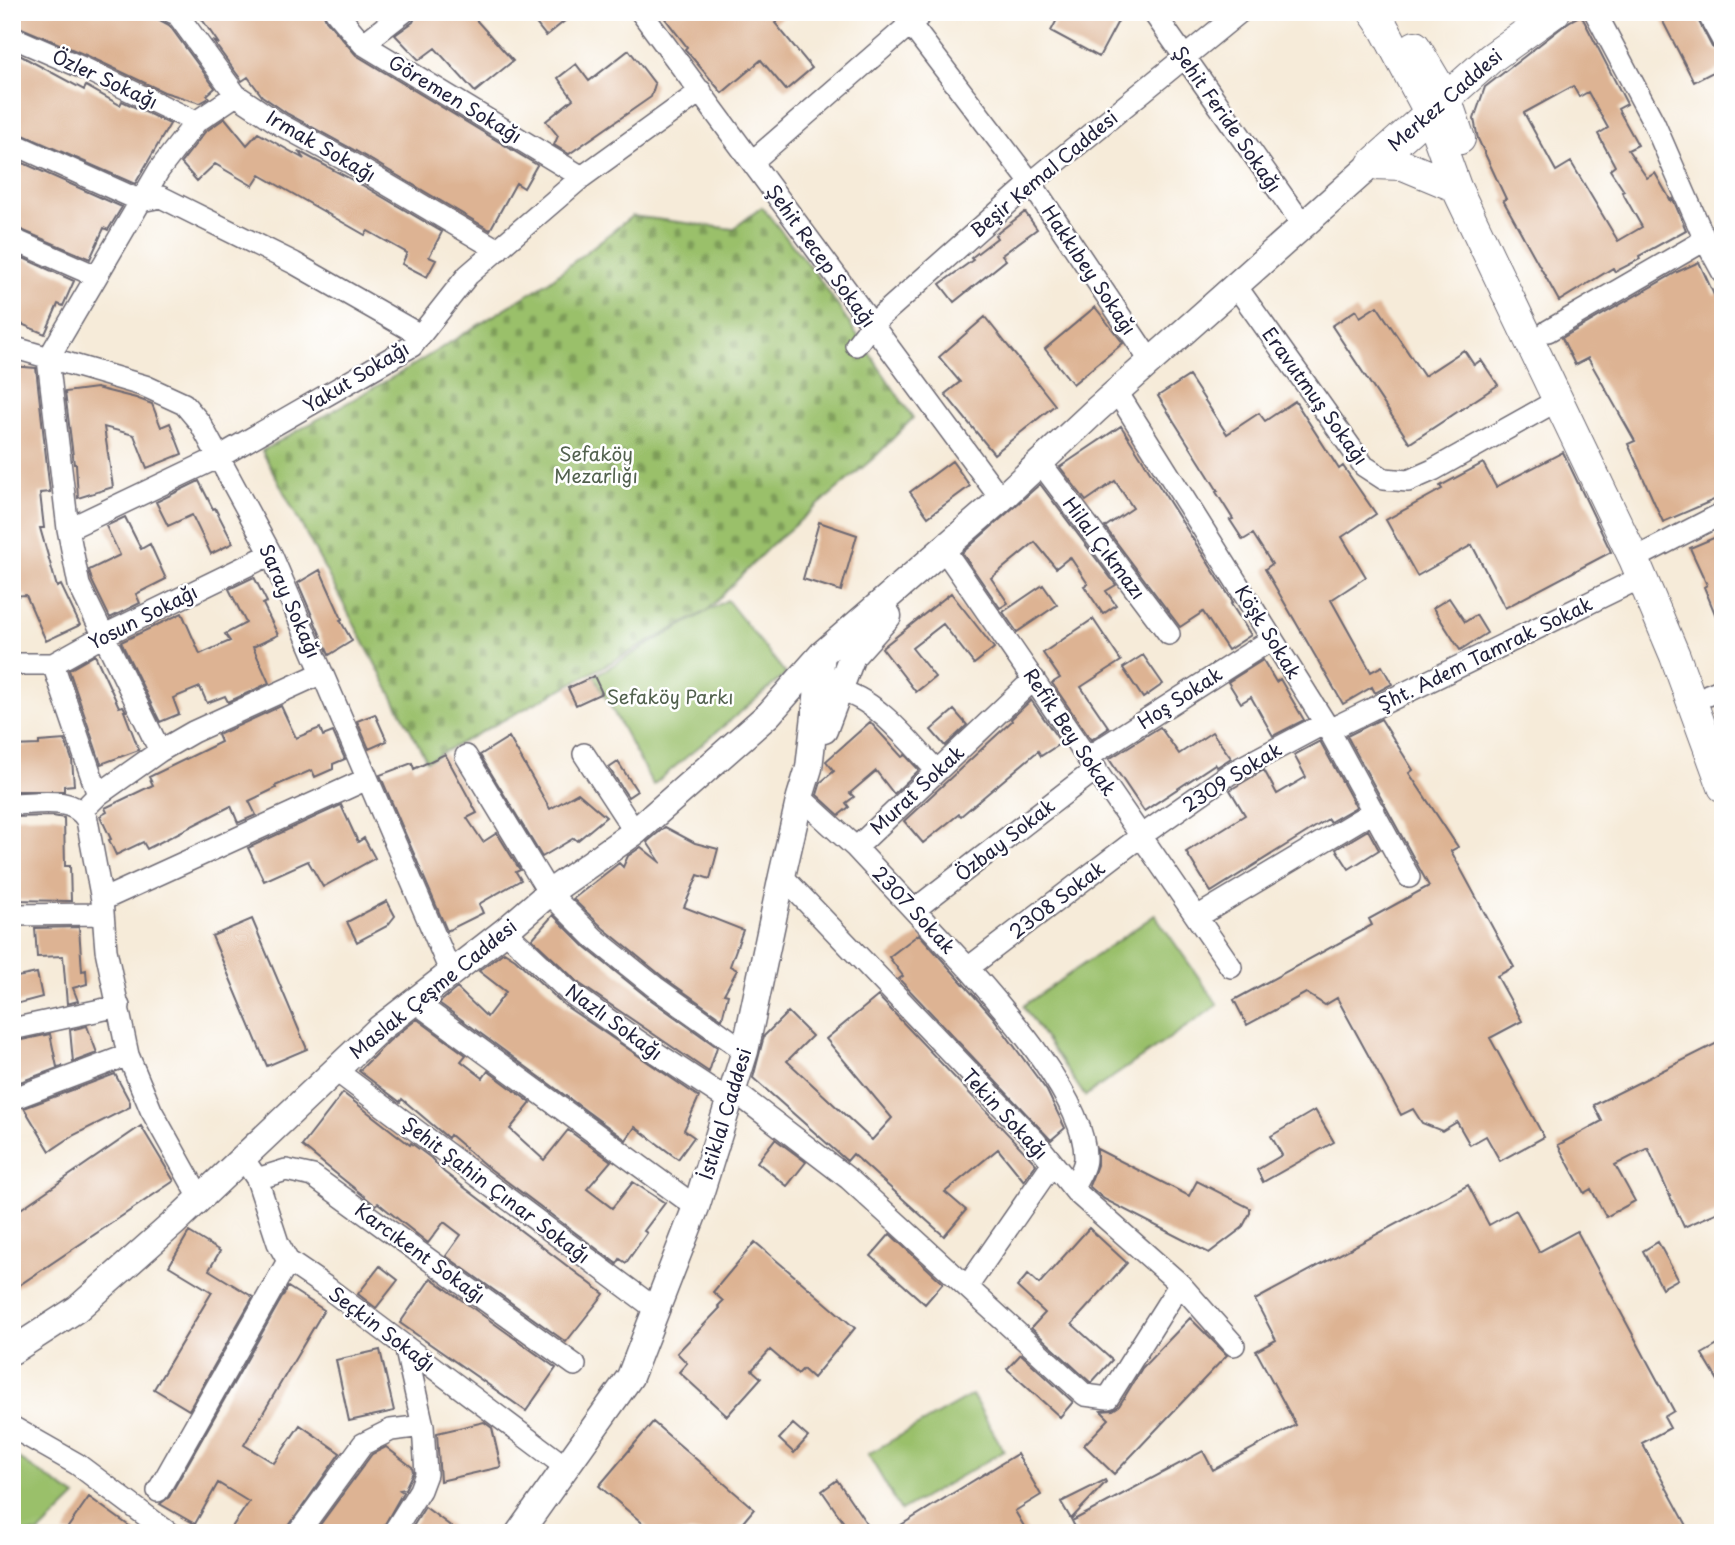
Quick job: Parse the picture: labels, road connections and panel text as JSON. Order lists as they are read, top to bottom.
{
  "streets": {
    "main road": ["Merkez Caddesi"],
    "street": [
      "Özler Sokağı",
      "Göremen Sokağı",
      "Şehit Feride Sokağı",
      "Irmak Sokağı",
      "Beşir Kemal Caddesi",
      "Şehit Recep Sokağı",
      "Hakkıbey Sokağı",
      "Yakut Sokağı",
      "Eravutmuş Sokağı",
      "Hilal Çıkmazı",
      "Saray Sokağı",
      "Yosun Sokağı",
      "Köşk Sokak",
      "Şht. Adem Tamrak Sokak",
      "Hoş Sokak",
      "Refik Bey Sokak",
      "2309 Sokak",
      "Murat Sokak",
      "Özbay Sokak",
      "2308 Sokak",
      "2307 Sokak",
      "Maslak Çeşme Caddesi",
      "Nazlı Sokağı",
      "İstiklal Caddesi",
      "Tekin Sokağı",
      "Şehit Şahin Çınar Sokağı",
      "Karcıkent Sokağı",
      "Seçkin Sokağı"
    ]
  },
  "crossings": [
    ["Göremen Sokağı", "Yakut Sokağı"],
    ["Şehit Feride Sokağı", "Beşir Kemal Caddesi"],
    ["Irmak Sokağı", "Yakut Sokağı"],
    ["Beşir Kemal Caddesi", "Şehit Recep Sokağı"],
    ["Beşir Kemal Caddesi", "Hakkıbey Sokağı"],
    ["Şehit Recep Sokağı", "Yakut Sokağı"],
    ["Yakut Sokağı", "Saray Sokağı"],
    ["Saray Sokağı", "Yosun Sokağı"],
    ["Saray Sokağı", "Maslak Çeşme Caddesi"],
    ["Köşk Sokak", "Şht. Adem Tamrak Sokak"],
    ["Köşk Sokak", "Hoş Sokak"],
    ["Köşk Sokak", "2309 Sokak"],
    ["Şht. Adem Tamrak Sokak", "2309 Sokak"],
    ["Hoş Sokak", "Refik Bey Sokak"],
    ["Hoş Sokak", "Özbay Sokak"],
    ["Refik Bey Sokak", "2309 Sokak"],
    ["Refik Bey Sokak", "Murat Sokak"],
    ["Refik Bey Sokak", "Özbay Sokak"],
    ["Refik Bey Sokak", "2308 Sokak"],
    ["Refik Bey Sokak", "Maslak Çeşme Caddesi"],
    ["2309 Sokak", "2308 Sokak"],
    ["Murat Sokak", "2307 Sokak"],
    ["Murat Sokak", "İstiklal Caddesi"],
    ["Özbay Sokak", "2307 Sokak"],
    ["2308 Sokak", "2307 Sokak"],
    ["2307 Sokak", "Tekin Sokağı"],
    ["Maslak Çeşme Caddesi", "Nazlı Sokağı"],
    ["Maslak Çeşme Caddesi", "İstiklal Caddesi"],
    ["Maslak Çeşme Caddesi", "Şehit Şahin Çınar Sokağı"],
    ["Maslak Çeşme Caddesi", "Karcıkent Sokağı"],
    ["Maslak Çeşme Caddesi", "Seçkin Sokağı"],
    ["Nazlı Sokağı", "İstiklal Caddesi"],
    ["Nazlı Sokağı", "Tekin Sokağı"],
    ["İstiklal Caddesi", "Tekin Sokağı"],
    ["İstiklal Caddesi", "Şehit Şahin Çınar Sokağı"],
    ["İstiklal Caddesi", "Seçkin Sokağı"],
    ["Karcıkent Sokağı", "Seçkin Sokağı"]
  ],
  "parks": ["Sefaköy Mezarlığı", "Sefaköy Parkı"]
}
